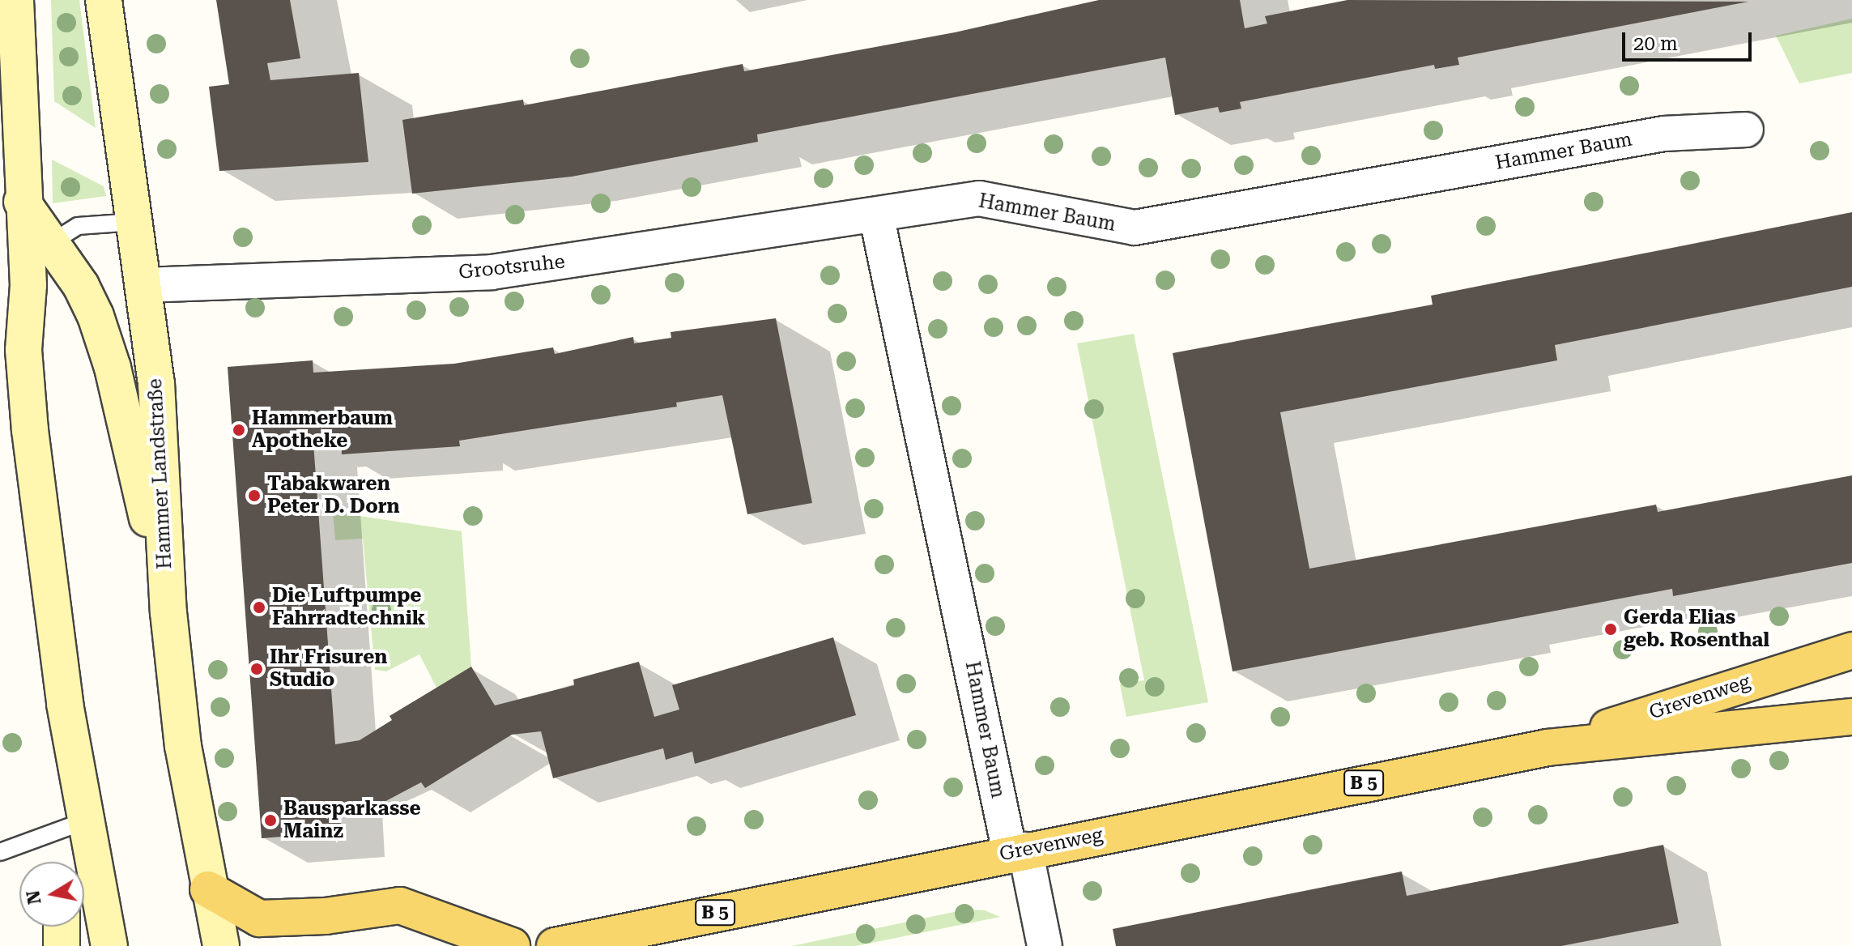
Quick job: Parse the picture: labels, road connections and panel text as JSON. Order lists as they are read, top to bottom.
{
  "streets": {
    "main road": ["Hammer Landstraße", "Grevenweg", "B 5"],
    "street": ["Hammer Baum", "Grootsruhe"]
  },
  "crossings": [
    ["Hammer Baum", "Grootsruhe"],
    ["Hammer Baum", "Grevenweg"],
    ["Grootsruhe", "Hammer Landstraße"]
  ],
  "places": [
    "Hammerbaum Apotheke",
    "Tabakwaren Peter D. Dorn",
    "Die Luftpumpe Fahrradtechnik",
    "Gerda Elias geb. Rosenthal",
    "Ihr Frisuren Studio",
    "Bausparkasse Mainz"
  ],
  "scale_bar": "20 m",
  "north": "left"
}
